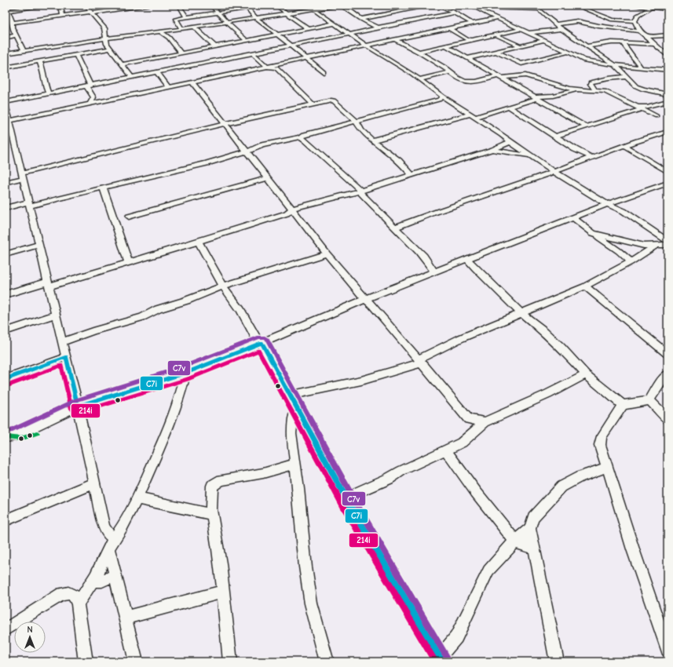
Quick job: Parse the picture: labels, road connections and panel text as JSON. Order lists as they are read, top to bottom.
{
  "lines": ["transit line C7v", "transit line C7i", "transit line 214i"],
  "north": "top"
}
